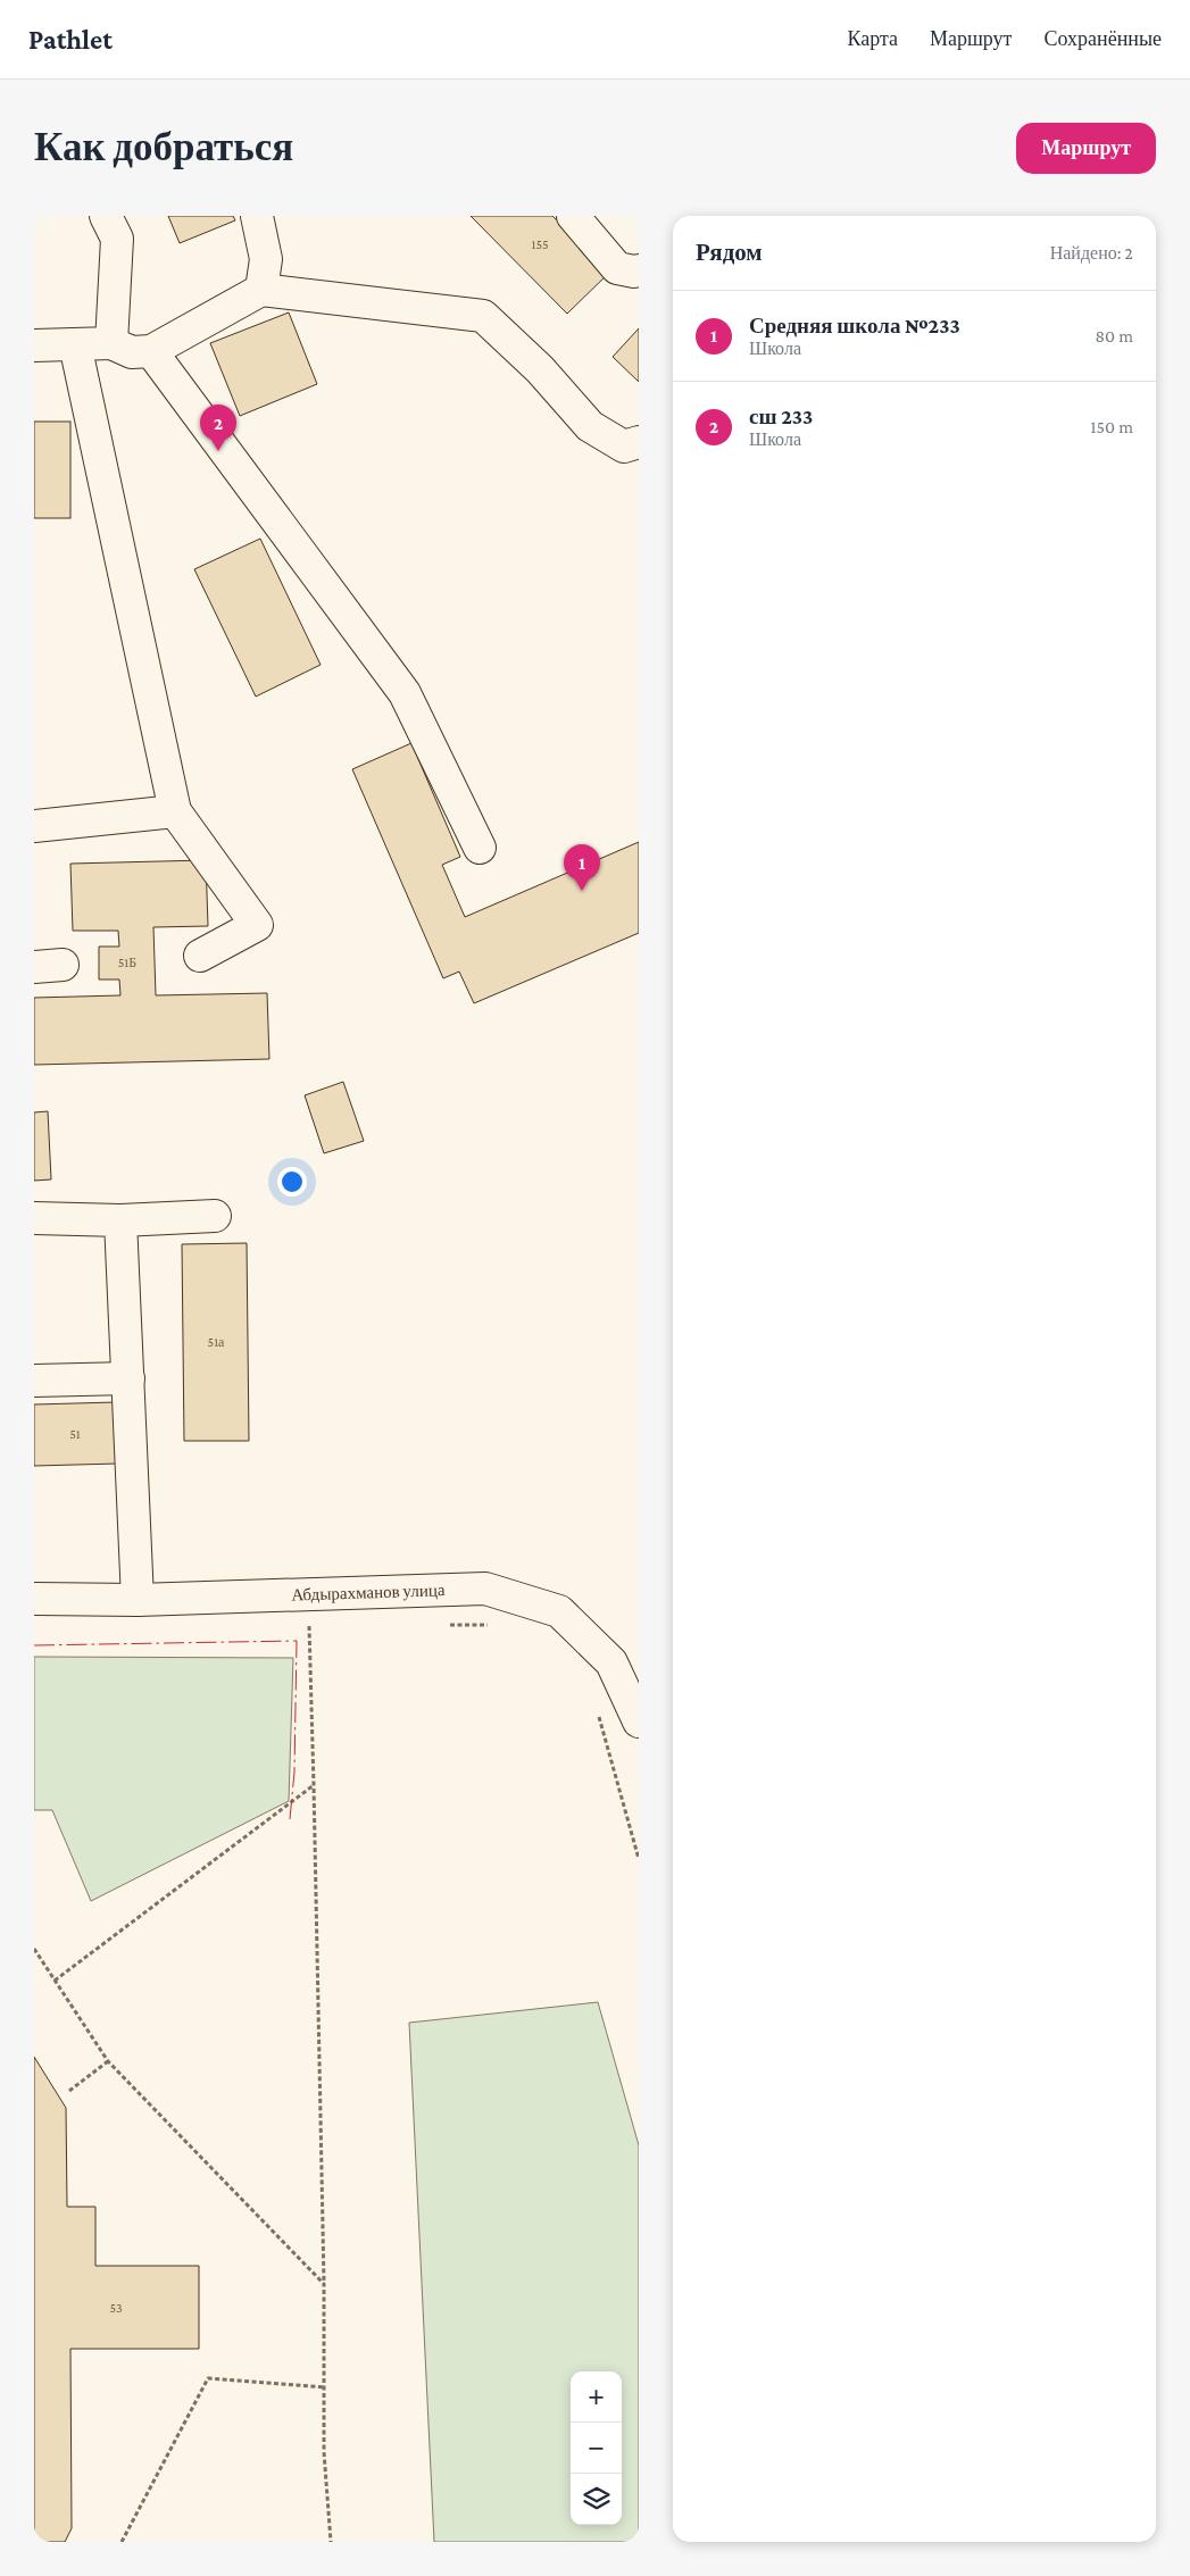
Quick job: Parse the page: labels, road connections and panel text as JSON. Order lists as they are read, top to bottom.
{
  "streets": {
    "street": ["Абдырахманов улица"]
  },
  "house_numbers": [
    "155",
    "51Б",
    "51а",
    "51",
    "53"
  ],
  "page": {
    "header": "Pathlet",
    "nav": ["Карта", "Маршрут", "Сохранённые"],
    "buttons": "Маршрут",
    "title": "Как добраться",
    "heading": ["Рядом", "Найдено: 2"],
    "list": [
      {
        "mark": "1",
        "name": "Средняя школа №233",
        "note": "Школа",
        "value": "80 m"
      },
      {
        "mark": "2",
        "name": "сш 233",
        "note": "Школа",
        "value": "150 m"
      }
    ],
    "pins": ["2", "1"],
    "map_buttons": ["+", "−"]
  }
}
